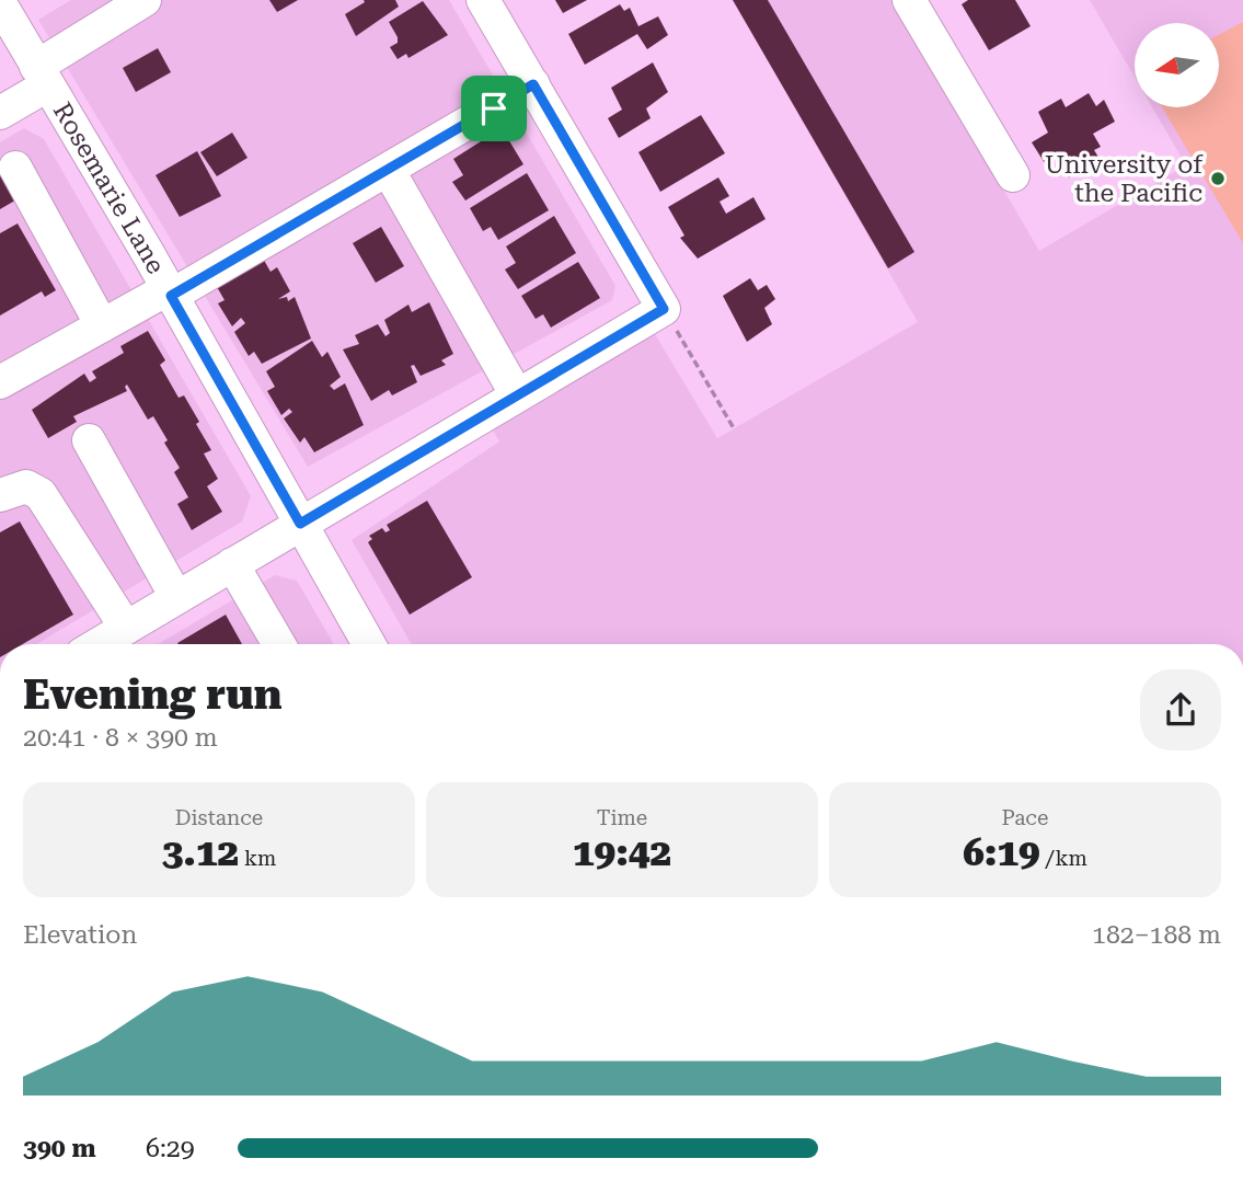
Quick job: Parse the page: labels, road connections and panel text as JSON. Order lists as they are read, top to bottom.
{
  "streets": {
    "street": ["Rosemarie Lane"]
  },
  "places": ["University of the Pacific"],
  "north": "left",
  "page": {
    "heading": ["Evening run", "20:41 · 8 × 390 m"],
    "stats": [
      ["Distance", "3.12 km"],
      ["Time", "19:42"],
      ["Pace", "6:19 /km"]
    ],
    "chart": ["Elevation", "182–188 m"],
    "list": [
      {
        "name": "390 m",
        "note": "6:29"
      }
    ]
  }
}
